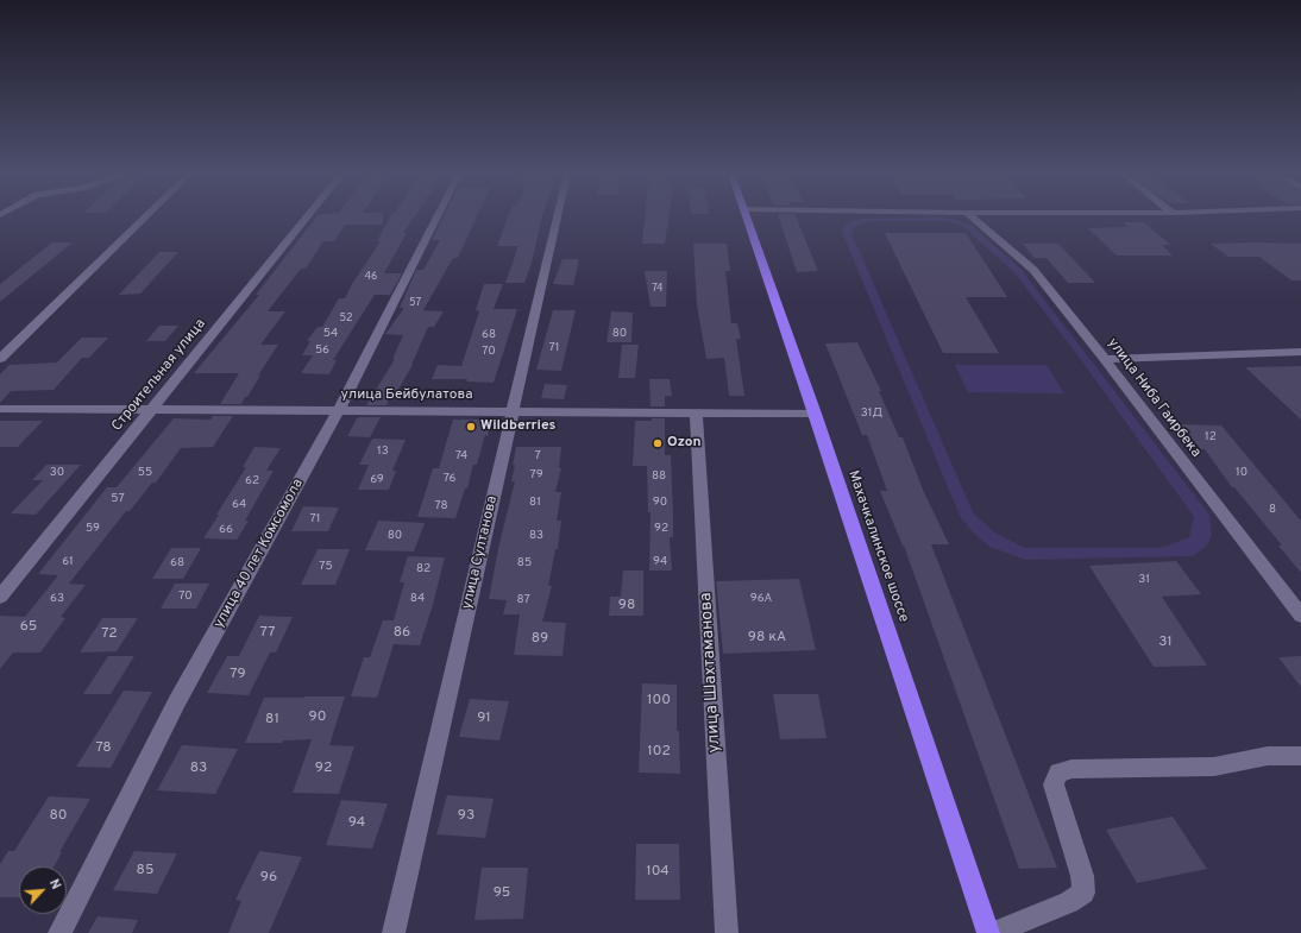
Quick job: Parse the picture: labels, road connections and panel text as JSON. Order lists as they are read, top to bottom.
{
  "streets": {
    "highway": ["Махачкалинское шоссе"],
    "street": [
      "Строительная улица",
      "улица Бейбулатова",
      "улица Ниба Гаирбека",
      "улица Султанова",
      "улица 40 лет Комсомола",
      "улица Шахтаманова"
    ]
  },
  "crossings": [
    ["Строительная улица", "улица Бейбулатова"],
    ["улица Бейбулатова", "Махачкалинское шоссе"],
    ["улица Бейбулатова", "улица Султанова"],
    ["улица Бейбулатова", "улица 40 лет Комсомола"],
    ["улица Бейбулатова", "улица Шахтаманова"]
  ],
  "places": ["Wildberries", "Ozon"],
  "house_numbers": [
    "46",
    "74",
    "57",
    "52",
    "54",
    "80",
    "68",
    "71",
    "56",
    "70",
    "31Д",
    "12",
    "13",
    "74",
    "7",
    "30",
    "55",
    "10",
    "79",
    "88",
    "76",
    "69",
    "62",
    "57",
    "81",
    "90",
    "64",
    "78",
    "8",
    "71",
    "59",
    "92",
    "66",
    "80",
    "83",
    "61",
    "94",
    "68",
    "85",
    "75",
    "82",
    "31",
    "70",
    "63",
    "84",
    "96А",
    "87",
    "98",
    "65",
    "77",
    "86",
    "72",
    "98 кА",
    "89",
    "31",
    "79",
    "100",
    "90",
    "91",
    "81",
    "78",
    "102",
    "83",
    "92",
    "80",
    "93",
    "94",
    "85",
    "104",
    "96",
    "95"
  ],
  "north": "top right"
}
